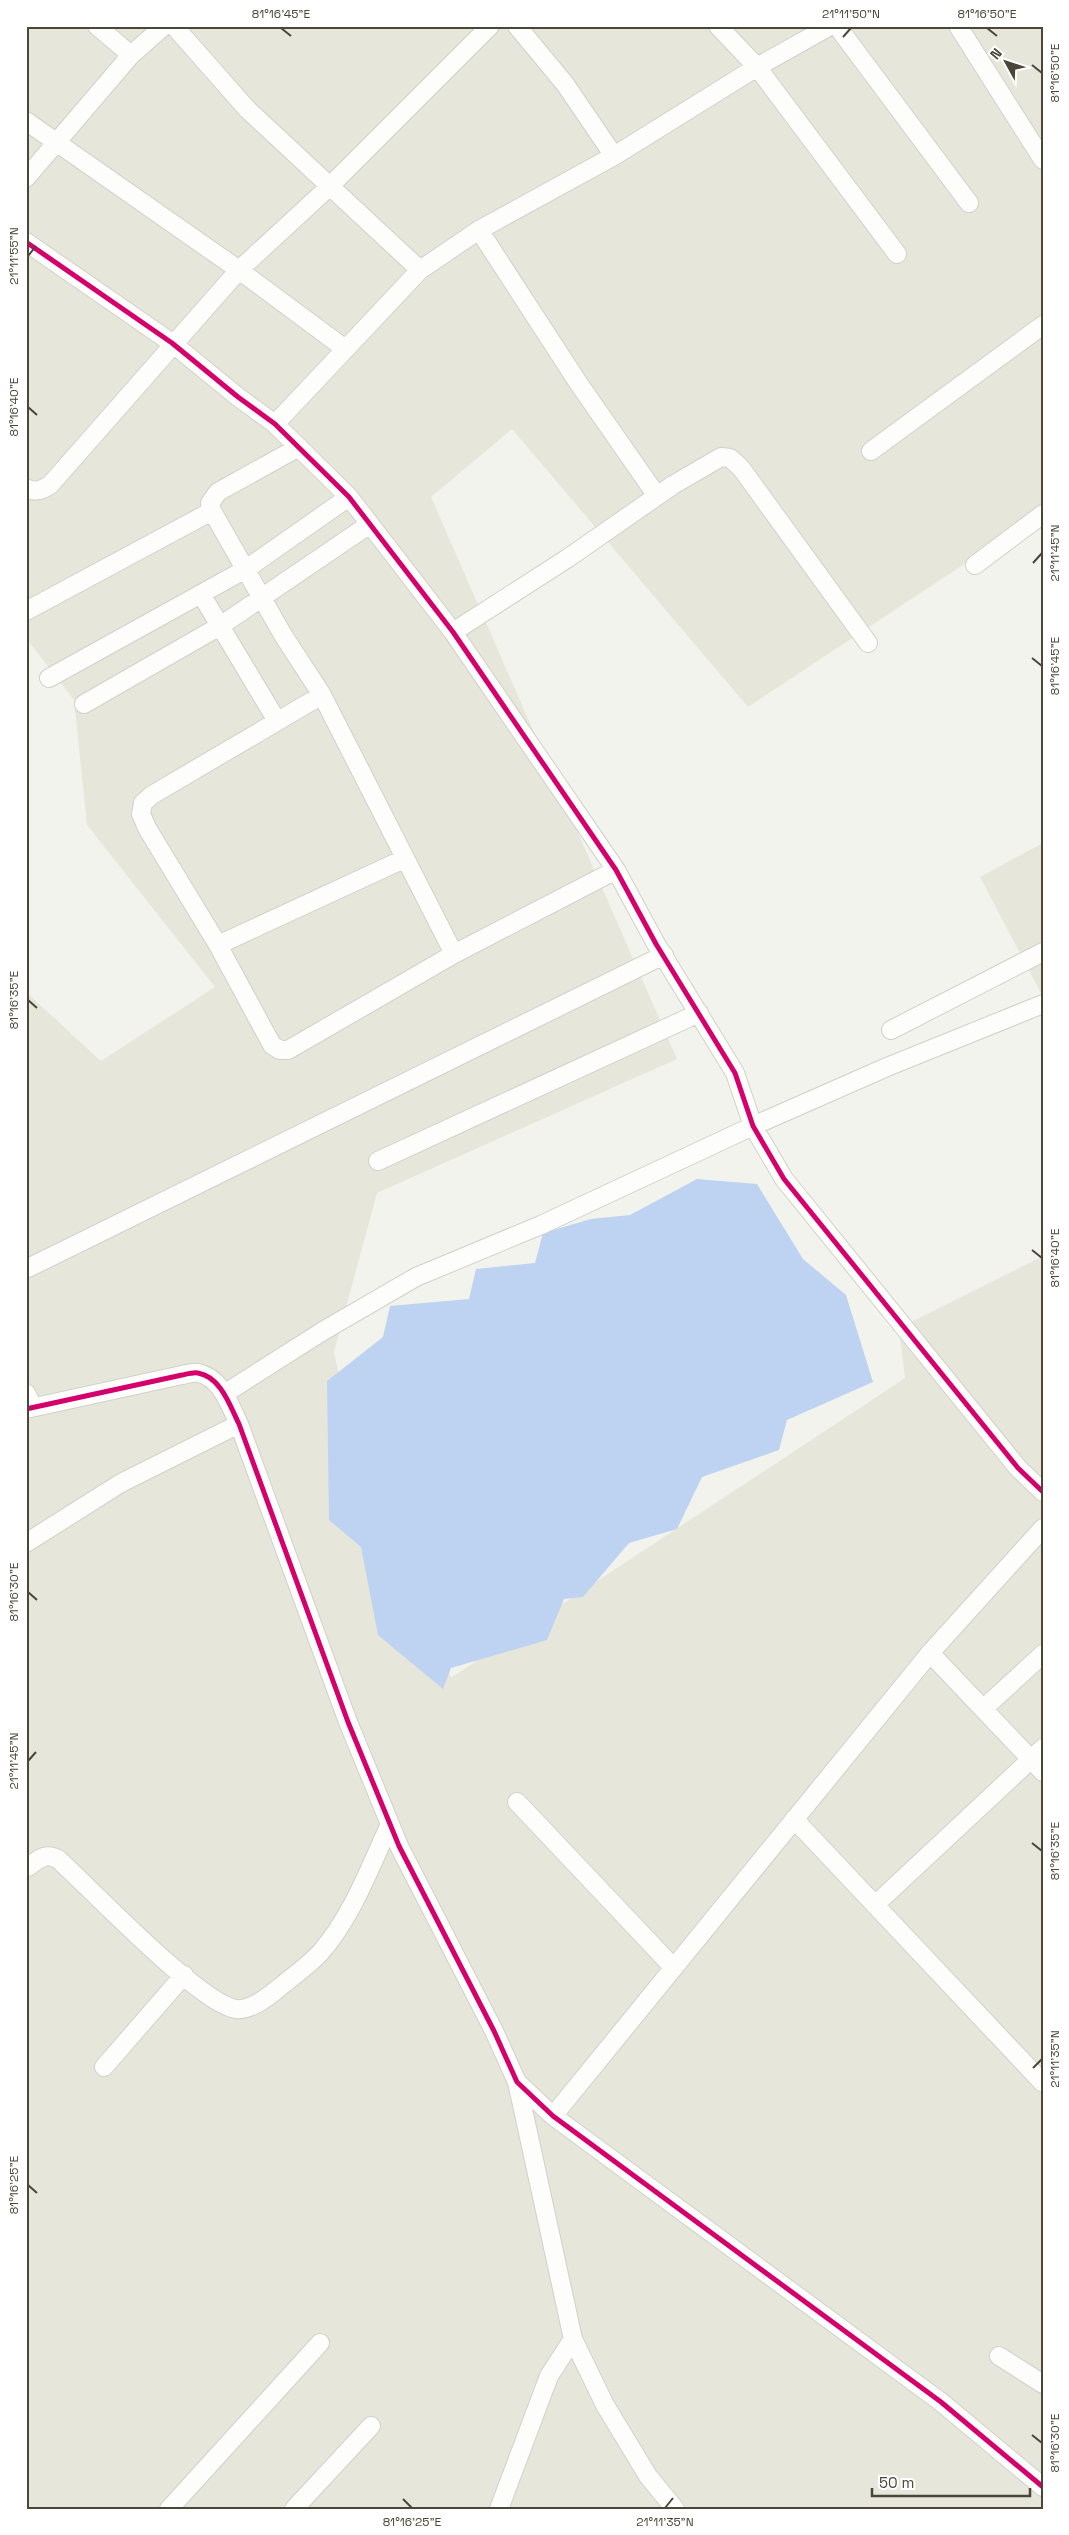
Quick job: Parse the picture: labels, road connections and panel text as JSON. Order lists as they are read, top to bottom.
{
  "scale_bar": "50 m",
  "north": "top left",
  "coordinates": [
    "81°16'45\"E",
    "21°11'50\"N",
    "81°16'50\"E",
    "21°11'55\"N",
    "81°16'40\"E",
    "21°11'45\"N",
    "81°16'35\"E",
    "81°16'30\"E",
    "21°11'35\"N",
    "81°16'25\"E"
  ]
}
